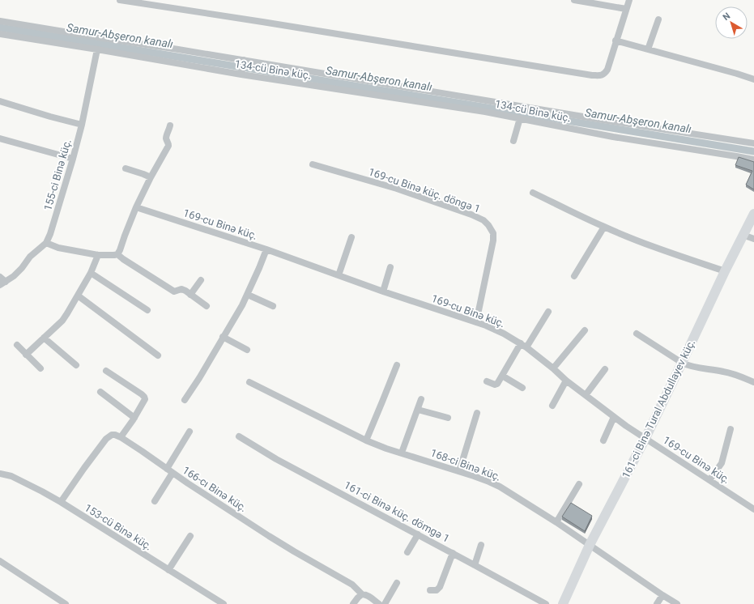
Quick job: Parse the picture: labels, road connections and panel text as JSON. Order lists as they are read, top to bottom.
{
  "streets": {
    "street": [
      "134-cü Binə küç.",
      "155-ci Binə küç.",
      "169-cu Binə küç. döngə 1",
      "169-cu Binə küç.",
      "161-ci Binə Tural Abdullayev küç.",
      "168-ci Binə küç.",
      "166-cı Binə küç.",
      "161-ci Binə küç. dömgə 1",
      "153-cü Binə küç."
    ]
  },
  "crossings": [
    ["134-cü Binə küç.", "155-ci Binə küç."],
    ["169-cu Binə küç. döngə 1", "169-cu Binə küç."],
    ["169-cu Binə küç.", "161-ci Binə Tural Abdullayev küç."],
    ["161-ci Binə Tural Abdullayev küç.", "168-ci Binə küç."]
  ],
  "water": ["Samur-Abşeron kanalı"],
  "north": "top left"
}
